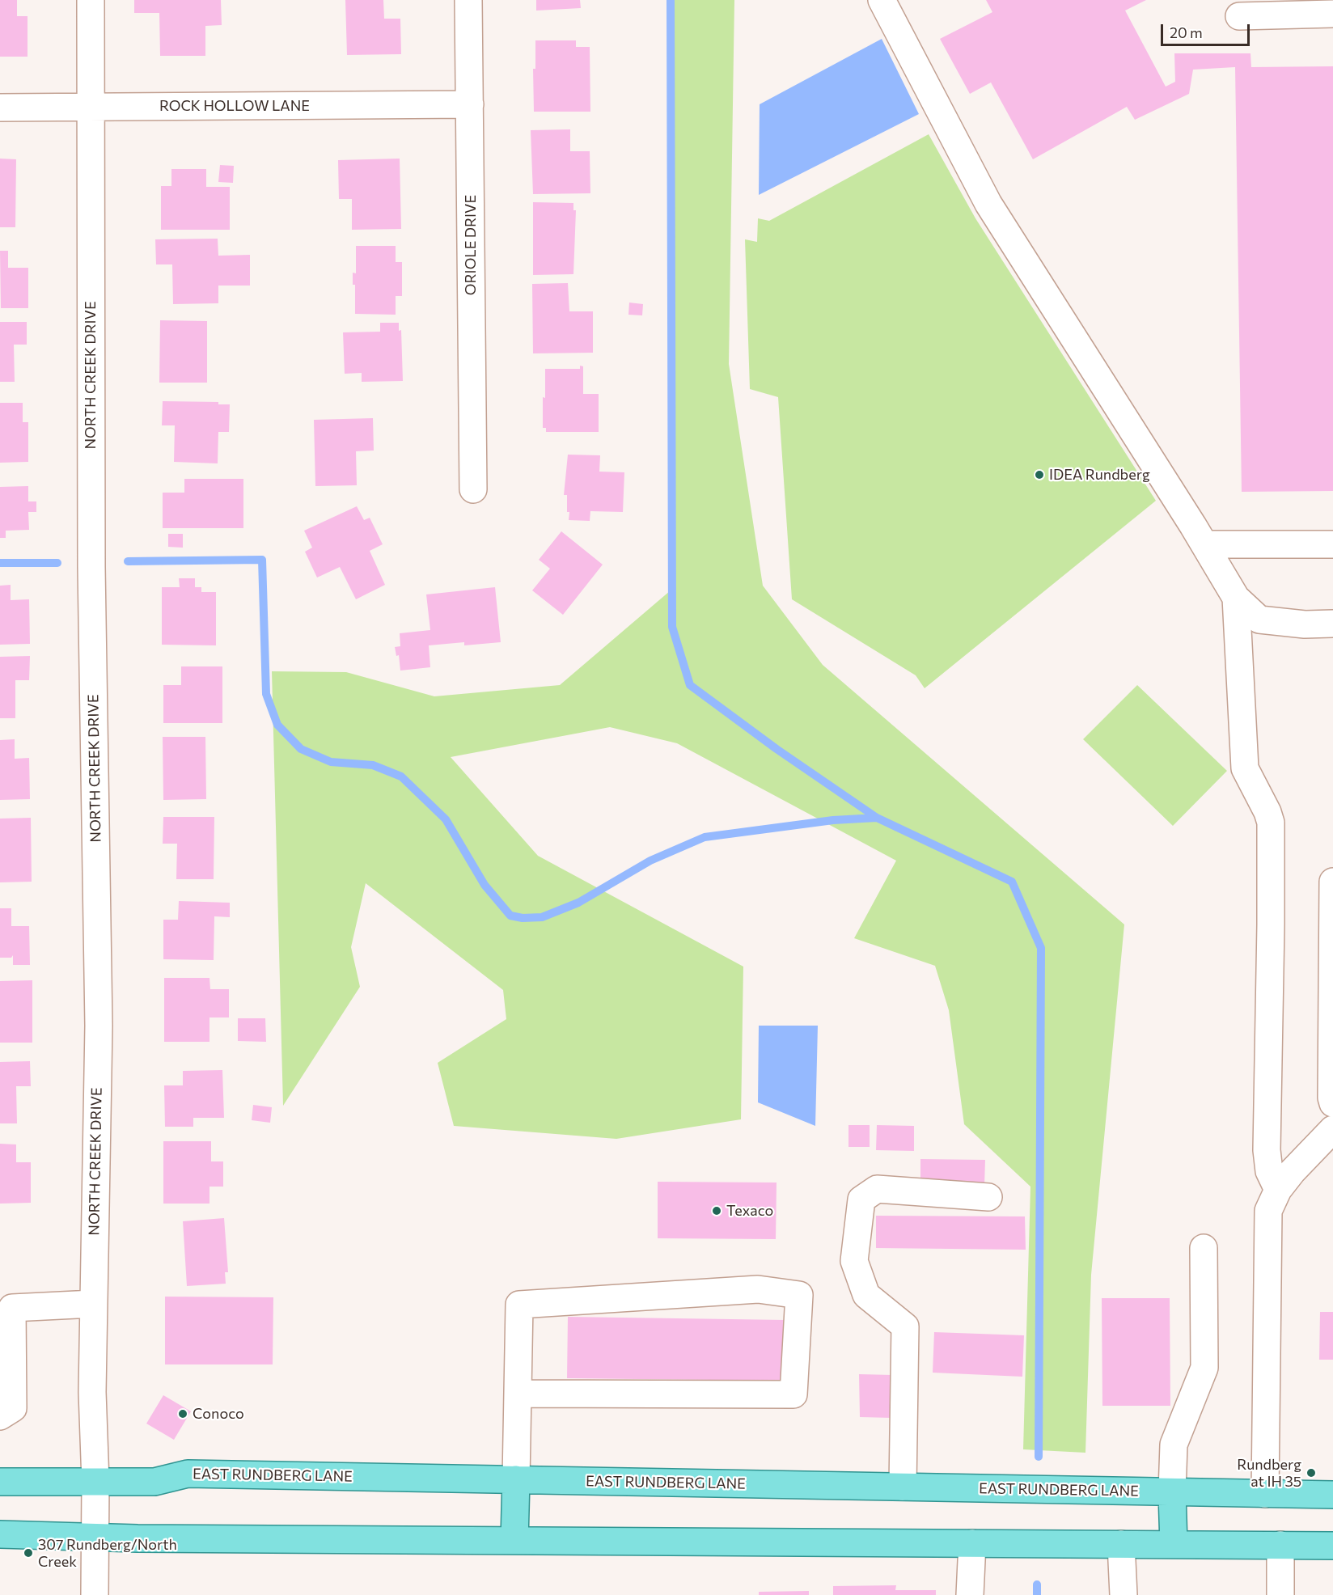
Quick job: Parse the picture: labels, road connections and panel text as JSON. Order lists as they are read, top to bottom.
{
  "streets": {
    "main road": ["EAST RUNDBERG LANE"],
    "street": ["ROCK HOLLOW LANE", "ORIOLE DRIVE", "NORTH CREEK DRIVE"]
  },
  "crossings": [
    ["ROCK HOLLOW LANE", "ORIOLE DRIVE"],
    ["ROCK HOLLOW LANE", "NORTH CREEK DRIVE"],
    ["NORTH CREEK DRIVE", "EAST RUNDBERG LANE"]
  ],
  "places": [
    "IDEA Rundberg",
    "Texaco",
    "Conoco",
    "Rundberg at IH 35",
    "307 Rundberg/North Creek"
  ],
  "scale_bar": "20 m"
}
